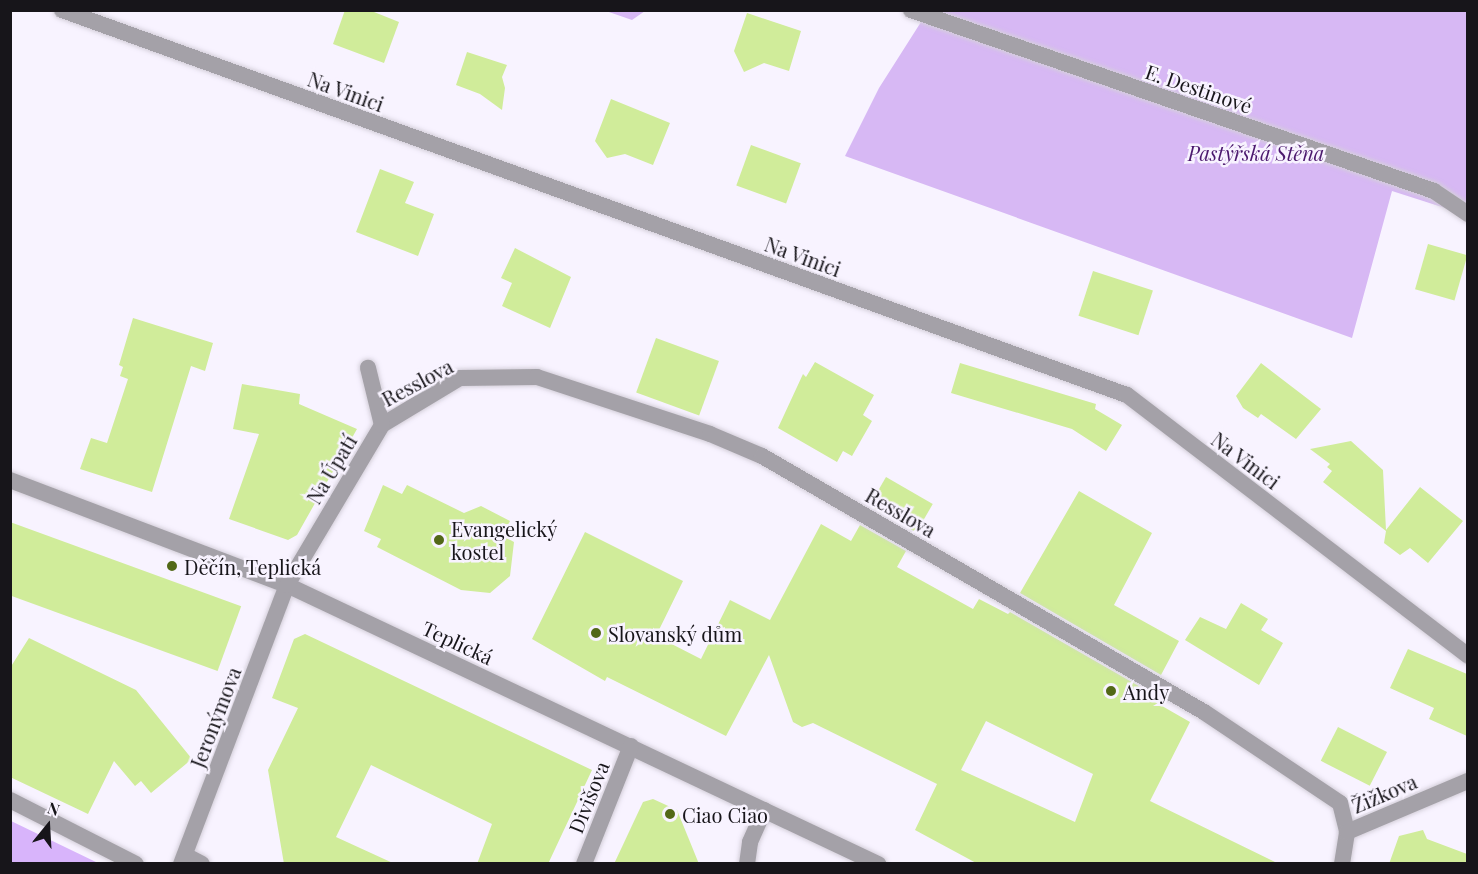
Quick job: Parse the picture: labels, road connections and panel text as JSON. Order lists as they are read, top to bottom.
{
  "streets": {
    "street": [
      "E. Destinové",
      "Na Vinici",
      "Resslova",
      "Na Úpatí",
      "Teplická",
      "Jeronýmova",
      "Žižkova",
      "Divišova"
    ]
  },
  "crossings": [
    ["Resslova", "Na Úpatí"],
    ["Resslova", "Žižkova"],
    ["Na Úpatí", "Teplická"],
    ["Na Úpatí", "Jeronýmova"],
    ["Teplická", "Jeronýmova"],
    ["Teplická", "Divišova"]
  ],
  "parks": ["Pastýřská Stěna"],
  "places": [
    "Evangelický kostel",
    "Děčín, Teplická",
    "Slovanský dům",
    "Andy",
    "Ciao Ciao"
  ],
  "north": "top"
}
